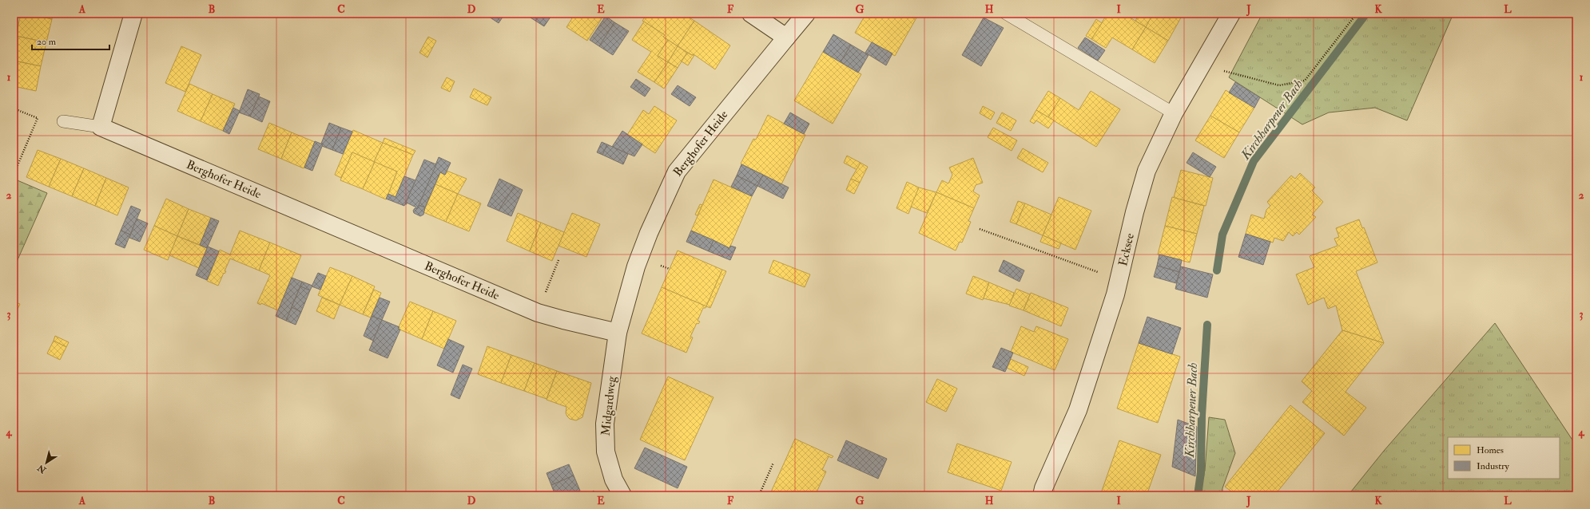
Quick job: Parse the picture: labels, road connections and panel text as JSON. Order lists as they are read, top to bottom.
{
  "streets": {
    "street": ["Berghofer Heide", "Ecksee", "Midgardweg"]
  },
  "crossings": [
    ["Berghofer Heide", "Midgardweg"]
  ],
  "water": ["Kirchharpener Bach"],
  "legend": ["Homes", "Industry"],
  "scale_bar": "20 m",
  "north": "bottom left",
  "grid": {
    "columns": [
      "A",
      "B",
      "C",
      "D",
      "E",
      "F",
      "G",
      "H",
      "I",
      "J",
      "K",
      "L"
    ],
    "rows": [
      "1",
      "2",
      "3",
      "4"
    ]
  }
}
